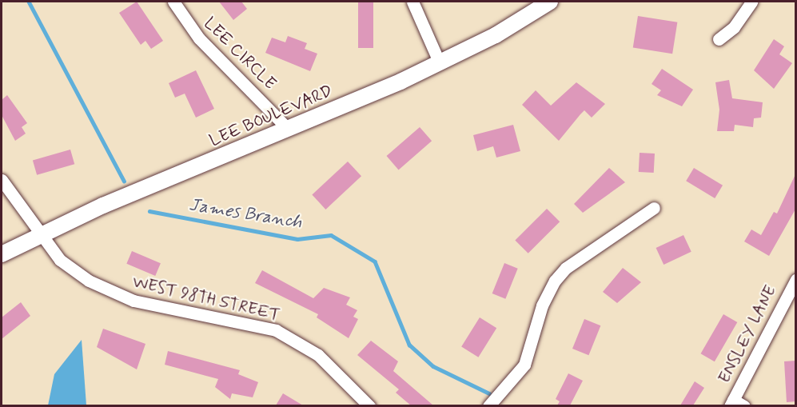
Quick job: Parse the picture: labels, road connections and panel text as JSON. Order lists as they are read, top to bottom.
{
  "streets": {
    "street": [
      "LEE CIRCLE",
      "LEE BOULEVARD",
      "WEST 98TH STREET",
      "ENSLEY LANE"
    ]
  },
  "crossings": [
    ["LEE CIRCLE", "LEE BOULEVARD"],
    ["LEE BOULEVARD", "WEST 98TH STREET"]
  ],
  "water": ["James Branch"]
}
